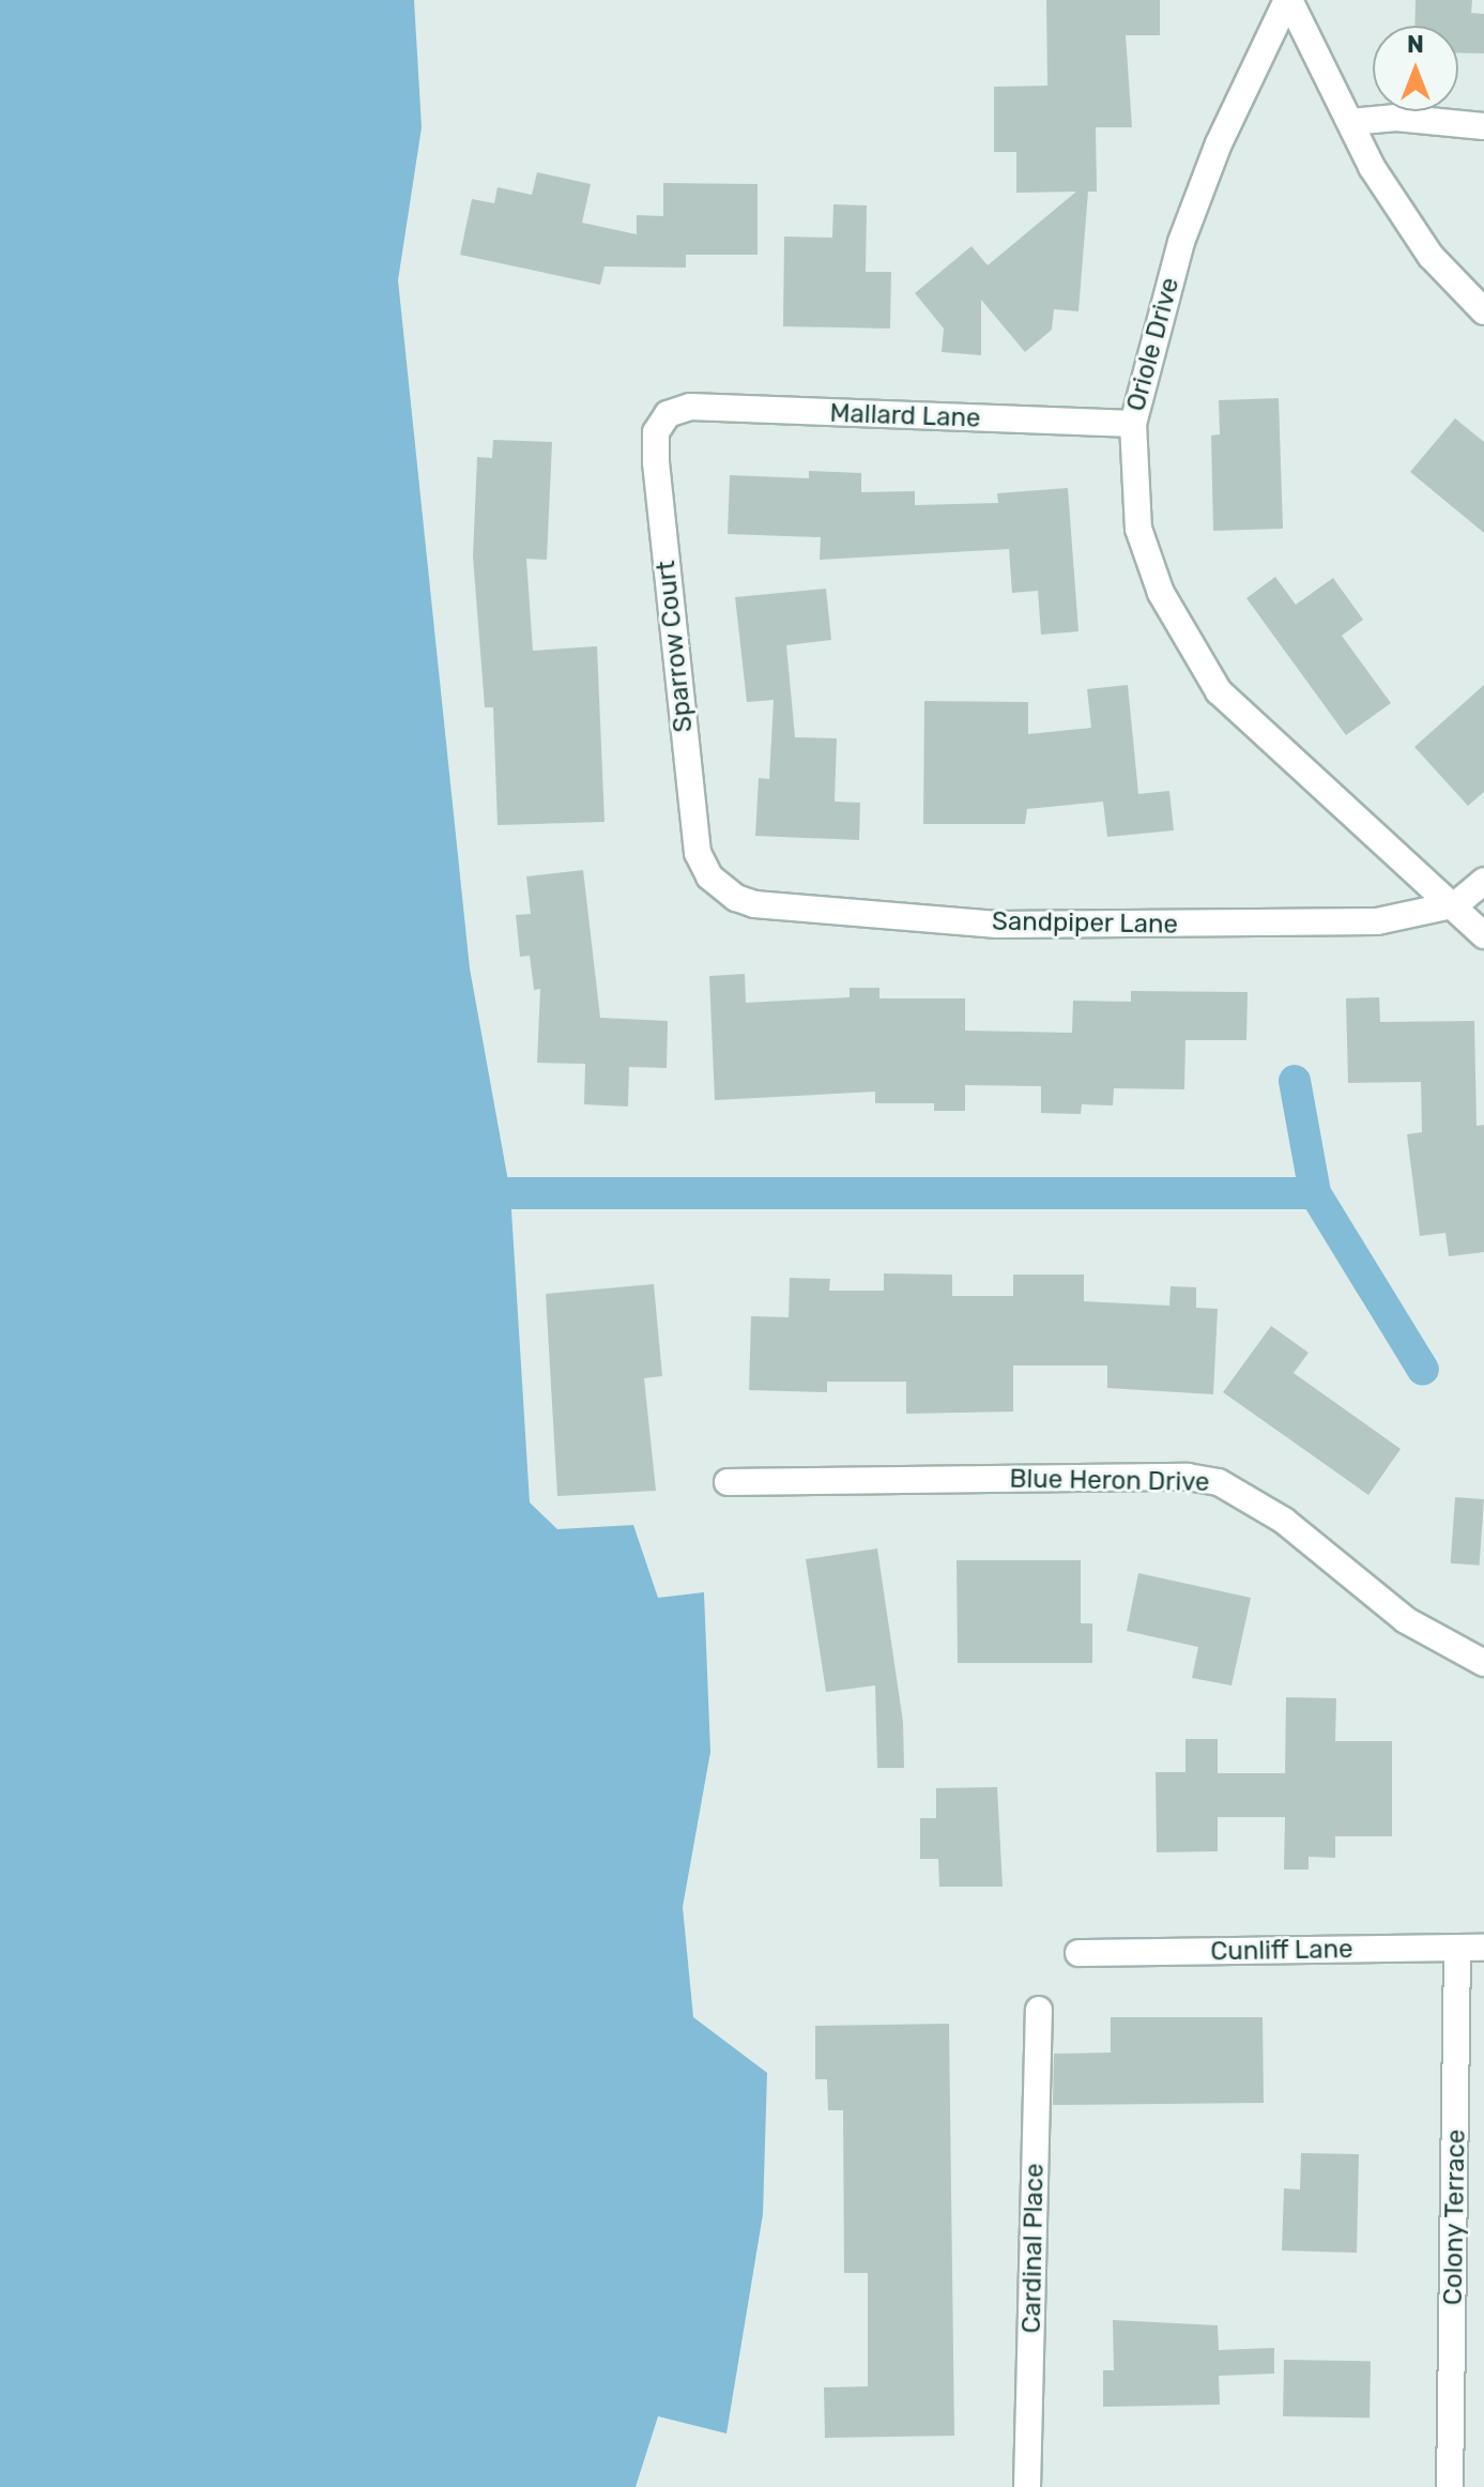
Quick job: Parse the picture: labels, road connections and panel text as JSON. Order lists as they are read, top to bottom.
{
  "streets": {
    "street": [
      "Oriole Drive",
      "Mallard Lane",
      "Sparrow Court",
      "Sandpiper Lane",
      "Blue Heron Drive",
      "Cunliff Lane",
      "Colony Terrace",
      "Cardinal Place"
    ]
  },
  "crossings": [
    ["Oriole Drive", "Mallard Lane"],
    ["Oriole Drive", "Sandpiper Lane"],
    ["Mallard Lane", "Sparrow Court"],
    ["Sparrow Court", "Sandpiper Lane"],
    ["Cunliff Lane", "Colony Terrace"]
  ],
  "north": "top"
}
